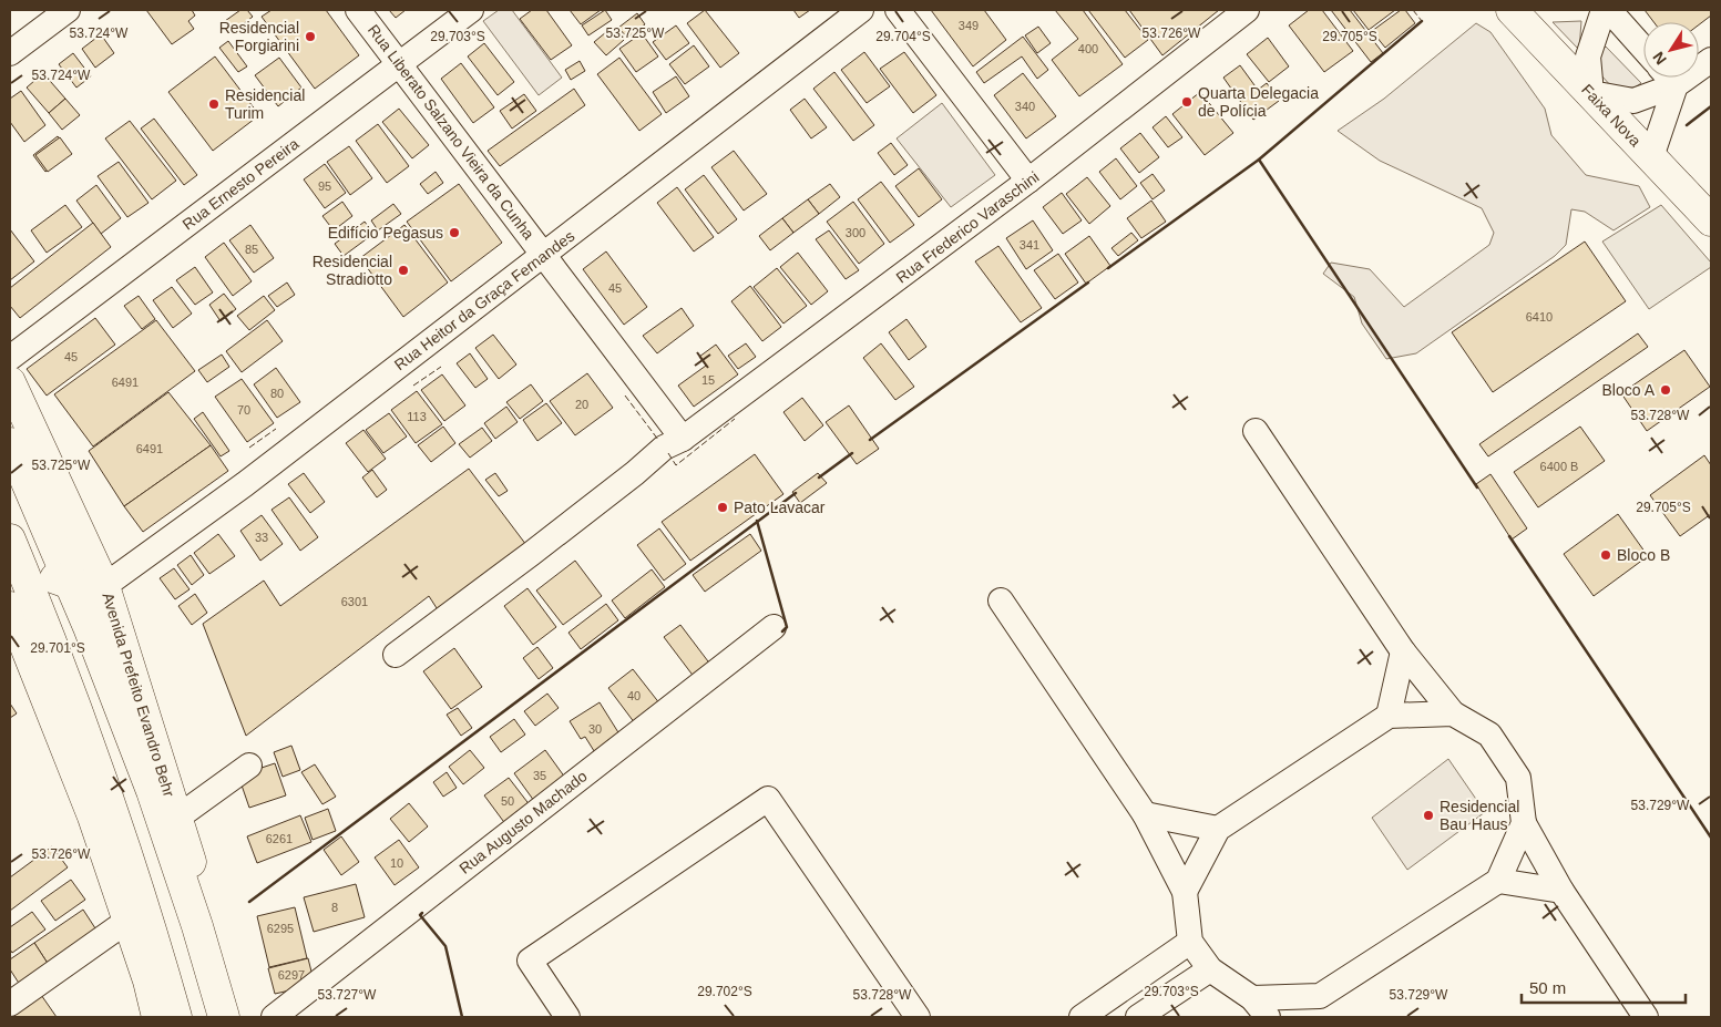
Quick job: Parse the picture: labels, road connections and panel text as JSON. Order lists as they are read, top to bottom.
{
  "streets": {
    "main road": ["Faixa Nova", "Avenida Prefeito Evandro Behr"],
    "street": [
      "Rua Liberato Salzano Vieira da Cunha",
      "Rua Ernesto Pereira",
      "Rua Frederico Varaschini",
      "Rua Heitor da Graça Fernandes",
      "Rua Augusto Machado"
    ]
  },
  "crossings": [
    ["Rua Liberato Salzano Vieira da Cunha", "Rua Ernesto Pereira"],
    ["Rua Liberato Salzano Vieira da Cunha", "Rua Frederico Varaschini"],
    ["Rua Liberato Salzano Vieira da Cunha", "Rua Heitor da Graça Fernandes"],
    ["Rua Heitor da Graça Fernandes", "Avenida Prefeito Evandro Behr"]
  ],
  "places": [
    "Residencial Forgiarini",
    "Quarta Delegacia de Polícia",
    "Residencial Turim",
    "Edifício Pegasus",
    "Residencial Stradiotto",
    "Bloco A",
    "Pato Lavacar",
    "Bloco B",
    "Residencial Bau Haus"
  ],
  "house_numbers": [
    "349",
    "400",
    "340",
    "95",
    "300",
    "341",
    "85",
    "45",
    "6410",
    "45",
    "15",
    "6491",
    "80",
    "20",
    "70",
    "113",
    "6491",
    "6400 B",
    "33",
    "6301",
    "40",
    "30",
    "35",
    "50",
    "6261",
    "10",
    "8",
    "6295",
    "6297"
  ],
  "scale_bar": "50 m",
  "north": "bottom left",
  "coordinates": [
    "53.724°W",
    "53.725°W",
    "53.726°W",
    "29.703°S",
    "29.704°S",
    "29.705°S",
    "53.728°W",
    "29.701°S",
    "53.729°W",
    "29.702°S",
    "53.727°W"
  ]
}
